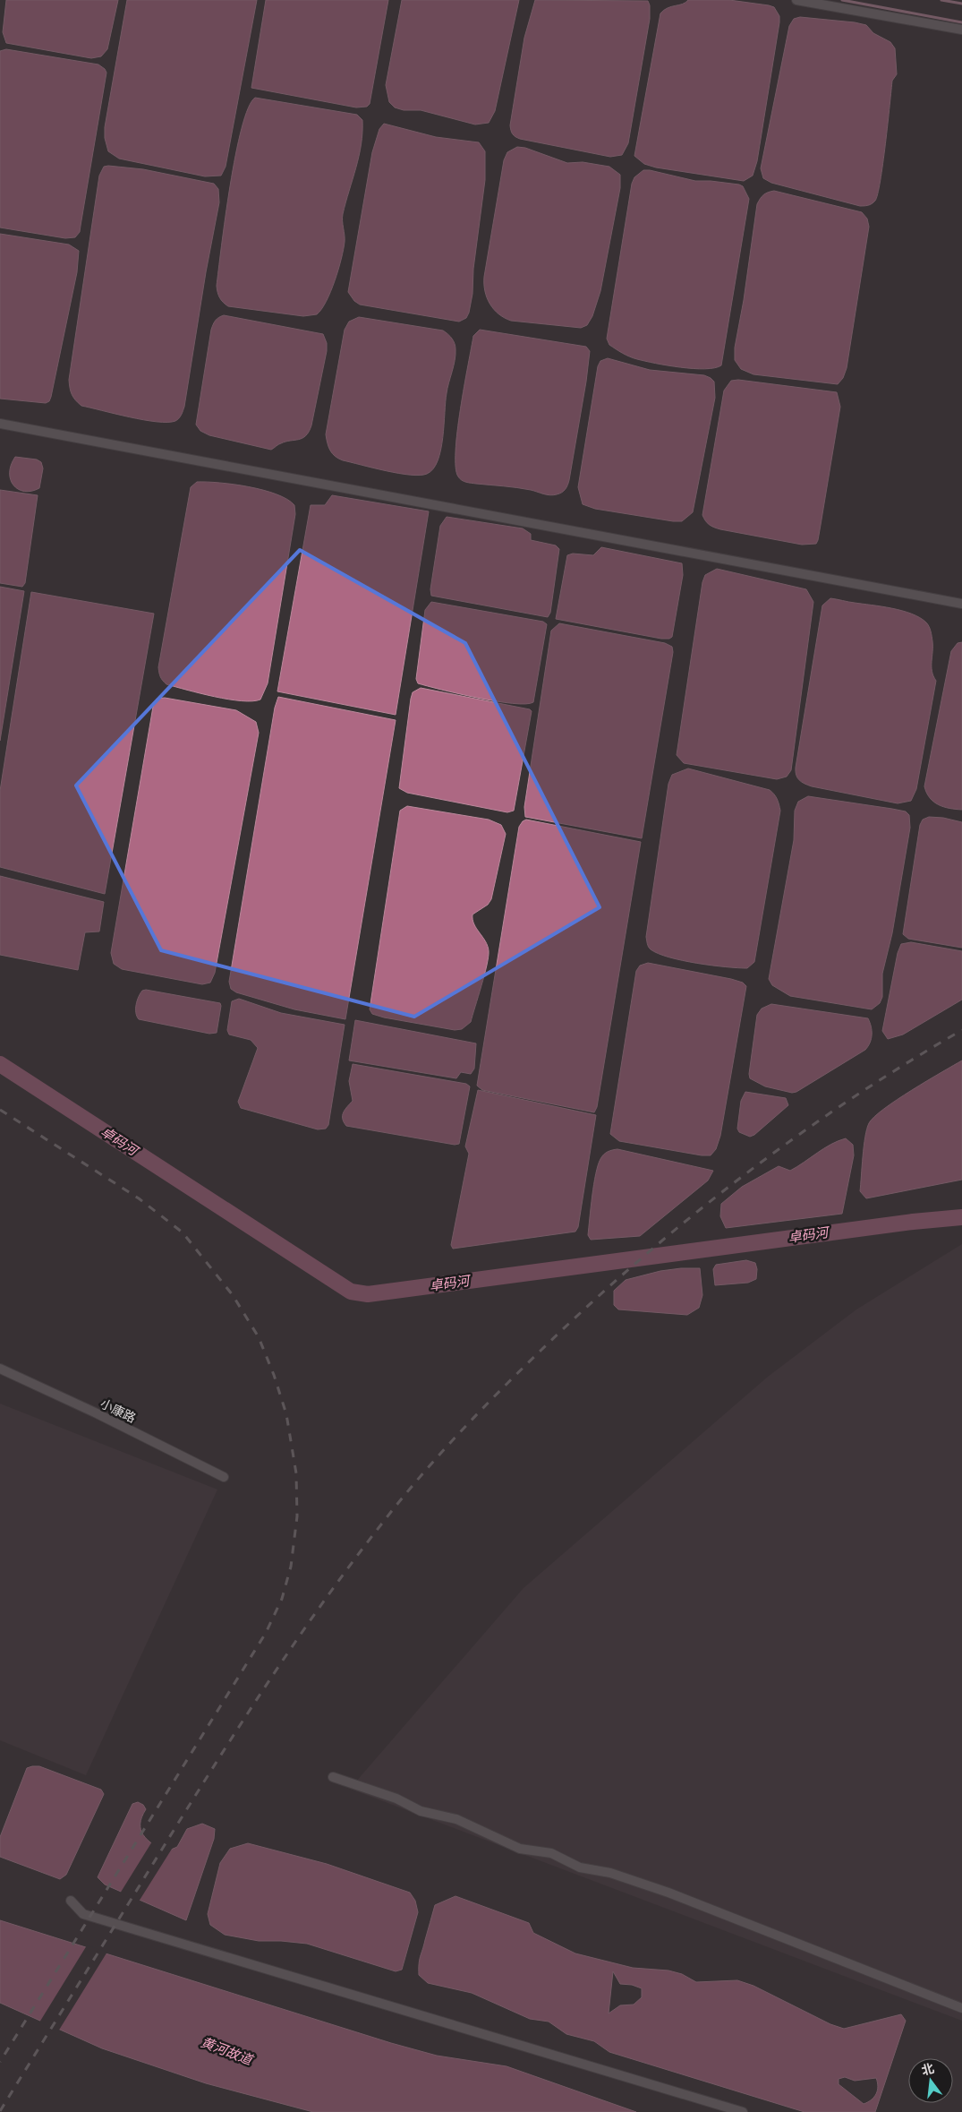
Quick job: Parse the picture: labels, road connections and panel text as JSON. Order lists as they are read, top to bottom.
{
  "streets": {
    "street": ["小康路"]
  },
  "water": ["卓码河", "黄河故道"],
  "north": "top"
}
